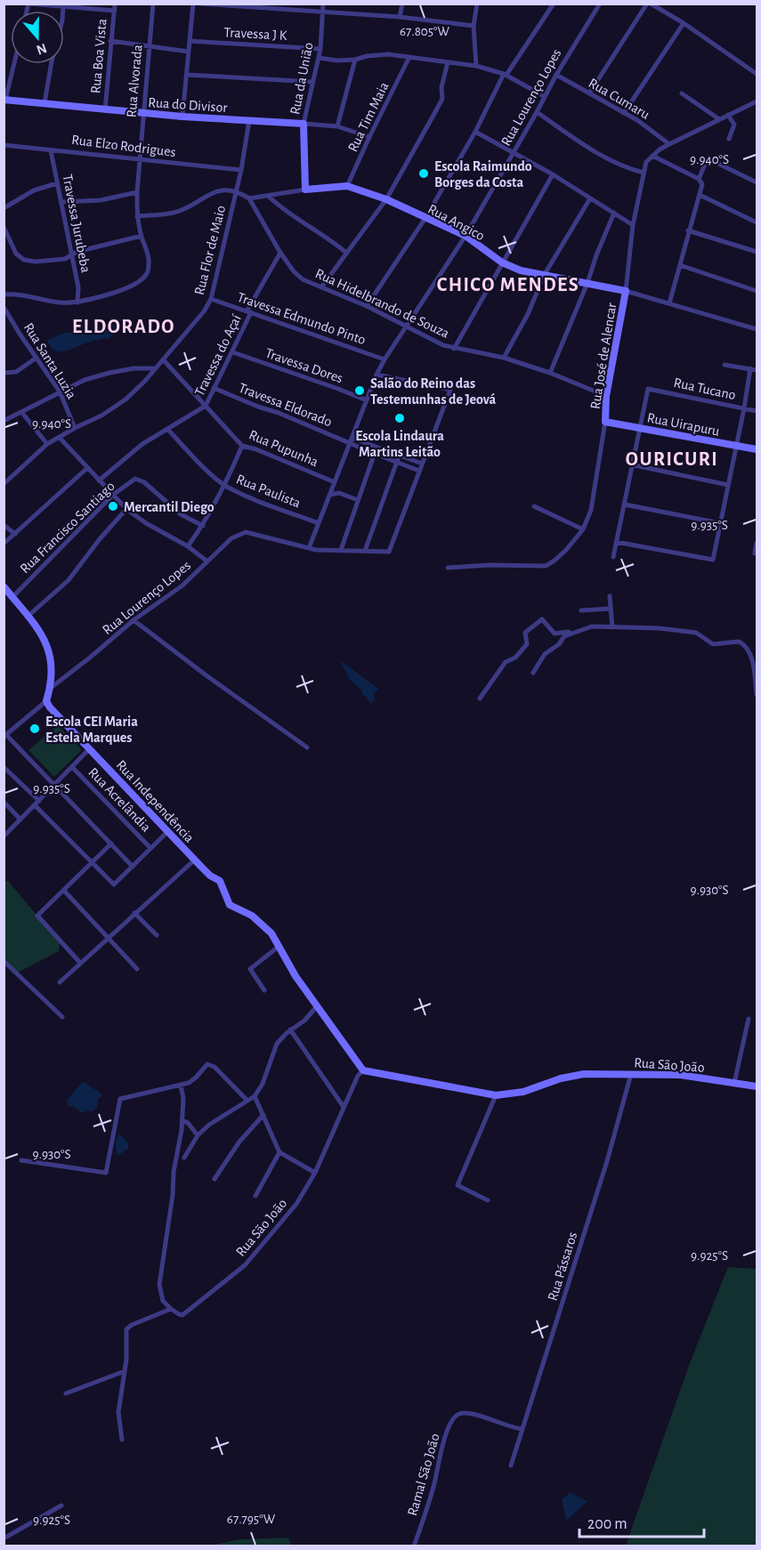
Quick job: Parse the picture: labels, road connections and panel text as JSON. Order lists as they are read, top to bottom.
{
  "streets": {
    "street": [
      "Travessa J K",
      "Rua Boa Vista",
      "Rua da União",
      "Rua Alvorada",
      "Rua Lourenço Lopes",
      "Rua Cumaru",
      "Rua do Divisor",
      "Rua Tim Maia",
      "Rua Elzo Rodrigues",
      "Rua Angico",
      "Travessa Jurubeba",
      "Rua Flor de Maio",
      "Rua Hidelbrando de Souza",
      "Travessa Edmundo Pinto",
      "Travessa do Açaí",
      "Rua José de Alencar",
      "Rua Santa Luzia",
      "Travessa Dores",
      "Rua Tucano",
      "Travessa Eldorado",
      "Rua Uirapuru",
      "Rua Pupunha",
      "Rua Paulista",
      "Rua Francisco Santiago",
      "Rua Acrelândia",
      "Rua Independência",
      "Rua São João",
      "Rua Pássaros",
      "Ramal São João"
    ]
  },
  "crossings": [
    ["Travessa J K", "Rua da União"],
    ["Rua Boa Vista", "Rua do Divisor"],
    ["Rua da União", "Rua do Divisor"],
    ["Rua da União", "Rua Angico"],
    ["Rua Alvorada", "Rua do Divisor"],
    ["Rua Alvorada", "Rua Elzo Rodrigues"],
    ["Rua Alvorada", "Travessa Jurubeba"],
    ["Rua Lourenço Lopes", "Rua Cumaru"],
    ["Rua Lourenço Lopes", "Rua Angico"],
    ["Rua Lourenço Lopes", "Rua Hidelbrando de Souza"],
    ["Rua Lourenço Lopes", "Travessa Edmundo Pinto"],
    ["Rua Lourenço Lopes", "Travessa Dores"],
    ["Rua Lourenço Lopes", "Travessa Eldorado"],
    ["Rua Lourenço Lopes", "Rua Pupunha"],
    ["Rua Lourenço Lopes", "Rua Paulista"],
    ["Rua Cumaru", "Rua José de Alencar"],
    ["Rua do Divisor", "Rua Tim Maia"],
    ["Rua do Divisor", "Rua Flor de Maio"],
    ["Rua Tim Maia", "Rua Angico"],
    ["Rua Elzo Rodrigues", "Travessa Jurubeba"],
    ["Rua Elzo Rodrigues", "Rua Flor de Maio"],
    ["Rua Angico", "Rua Hidelbrando de Souza"],
    ["Rua Angico", "Rua José de Alencar"],
    ["Rua Flor de Maio", "Travessa Edmundo Pinto"],
    ["Rua Flor de Maio", "Rua Santa Luzia"],
    ["Rua Flor de Maio", "Rua Pupunha"],
    ["Rua Hidelbrando de Souza", "Travessa do Açaí"],
    ["Rua Hidelbrando de Souza", "Rua José de Alencar"],
    ["Travessa Edmundo Pinto", "Travessa do Açaí"],
    ["Travessa do Açaí", "Travessa Dores"],
    ["Travessa do Açaí", "Travessa Eldorado"],
    ["Travessa do Açaí", "Rua Pupunha"],
    ["Travessa do Açaí", "Rua Paulista"],
    ["Rua José de Alencar", "Rua Uirapuru"],
    ["Rua Tucano", "Rua Uirapuru"],
    ["Rua São João", "Rua Pássaros"],
    ["Rua Pássaros", "Ramal São João"]
  ],
  "districts": ["CHICO MENDES", "ELDORADO", "OURICURI"],
  "places": [
    "Escola Raimundo Borges da Costa",
    "Salão do Reino das Testemunhas de Jeová",
    "Escola Lindaura Martins Leitão",
    "Mercantil Diego",
    "Escola CEI Maria Estela Marques"
  ],
  "scale_bar": "200 m",
  "north": "bottom",
  "coordinates": [
    "67.805°W",
    "9.940°S",
    "9.935°S",
    "9.930°S",
    "9.925°S",
    "67.795°W"
  ]
}
